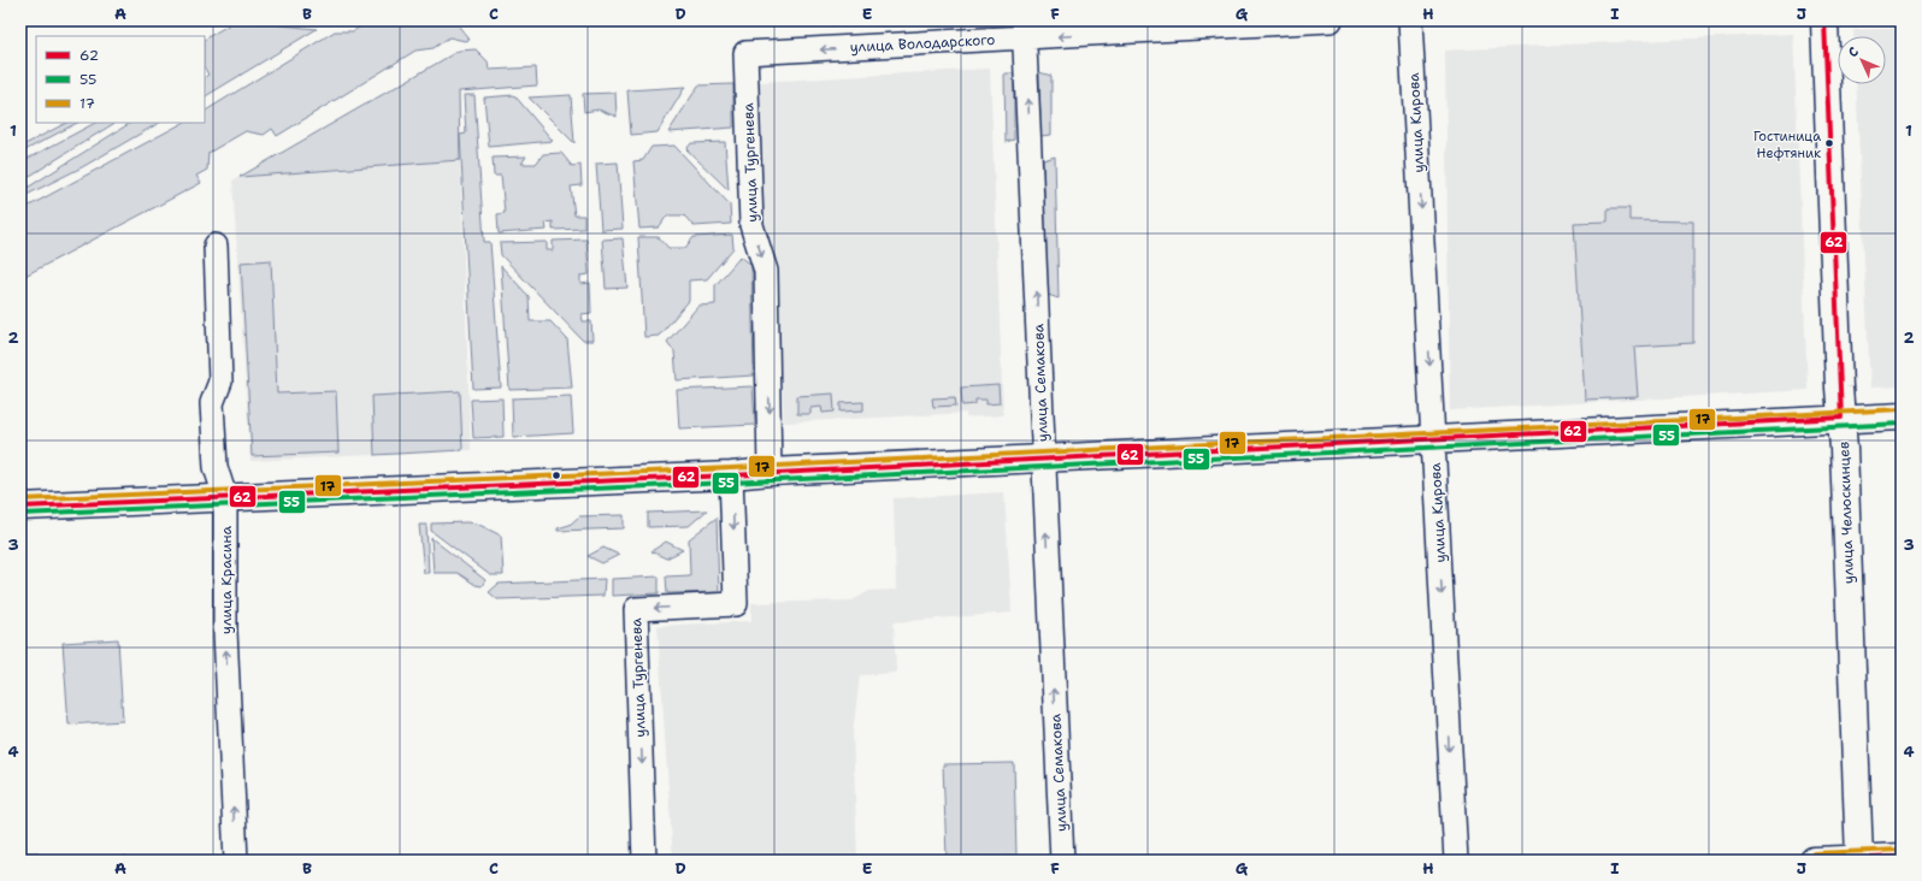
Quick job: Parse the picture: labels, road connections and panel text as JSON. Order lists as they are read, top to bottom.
{
  "streets": {
    "main road": ["улица Челюскинцев"],
    "street": [
      "улица Володарского",
      "улица Кирова",
      "улица Тургенева",
      "улица Семакова",
      "улица Красина"
    ]
  },
  "crossings": [
    ["улица Володарского", "улица Тургенева"],
    ["улица Володарского", "улица Семакова"]
  ],
  "one_way": [
    "улица Володарского",
    "улица Кирова",
    "улица Тургенева",
    "улица Семакова",
    "улица Красина"
  ],
  "places": ["Гостиница Нефтяник"],
  "lines": ["transit line 62", "transit line 17", "transit line 55"],
  "legend": ["62", "55", "17"],
  "north": "top left",
  "grid": {
    "columns": [
      "A",
      "B",
      "C",
      "D",
      "E",
      "F",
      "G",
      "H",
      "I",
      "J"
    ],
    "rows": [
      "1",
      "2",
      "3",
      "4"
    ]
  }
}
